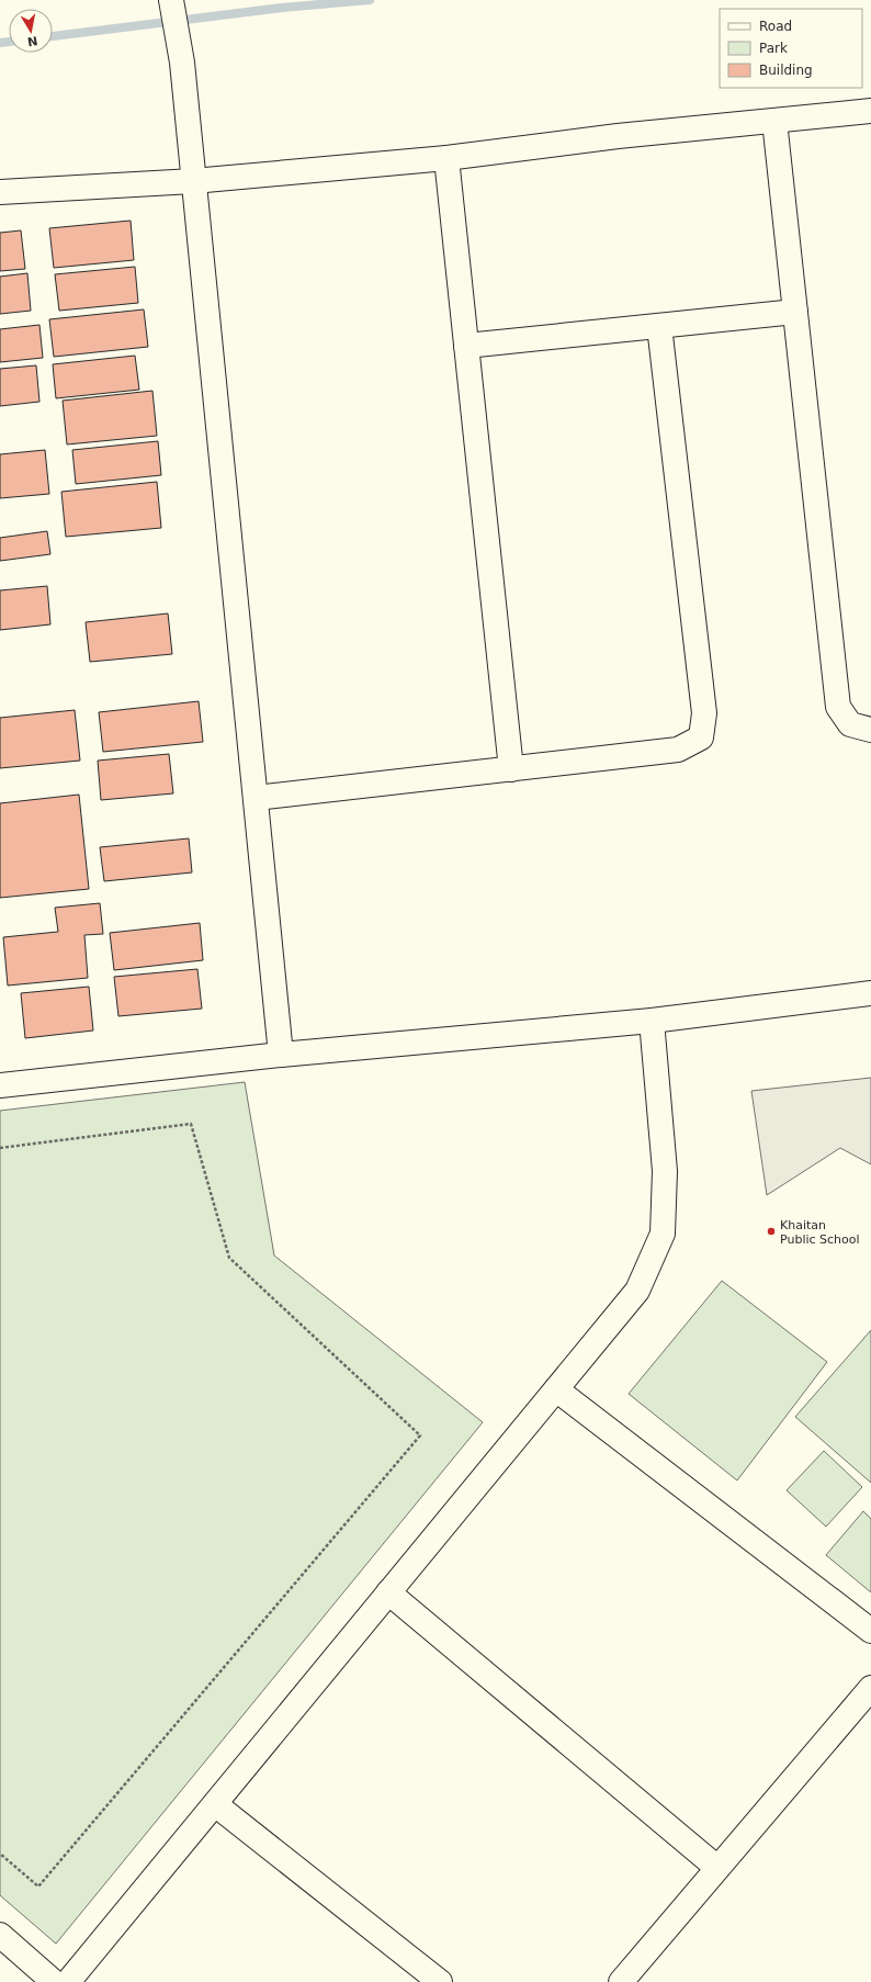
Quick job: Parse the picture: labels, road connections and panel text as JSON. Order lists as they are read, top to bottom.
{
  "places": ["Khaitan Public School"],
  "legend": ["Road", "Park", "Building"],
  "north": "bottom"
}
